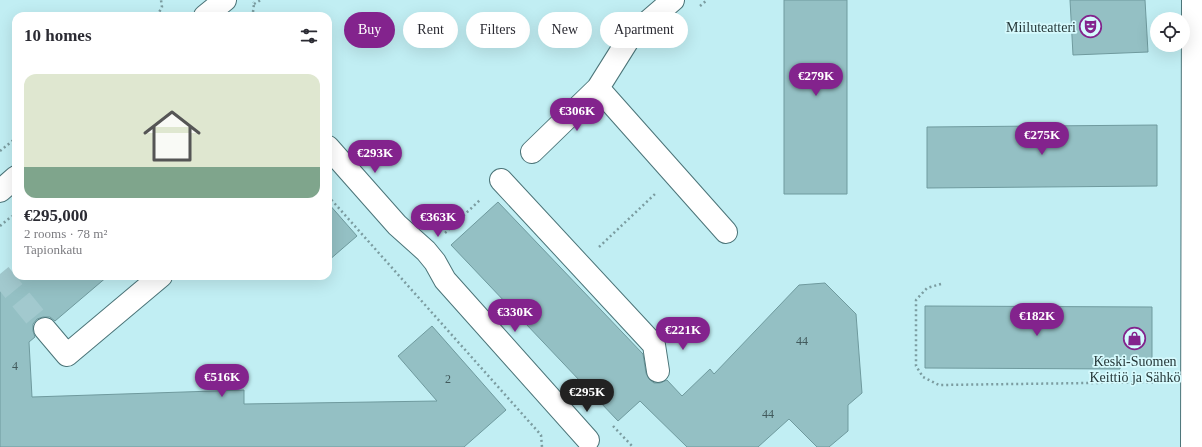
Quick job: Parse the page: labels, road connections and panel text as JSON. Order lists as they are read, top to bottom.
{
  "places": {
    "theatre": ["Miiluteatteri"],
    "shop": ["Keski-Suomen Keittiö ja Sähkö"]
  },
  "house_numbers": [
    "44",
    "4",
    "2",
    "44"
  ],
  "page": {
    "chip": [
      "Buy",
      "Rent",
      "Filters",
      "New",
      "Apartment"
    ],
    "heading": "10 homes",
    "list": [
      {
        "name": "€295,000",
        "note": "2 rooms · 78 m² · Tapionkatu"
      }
    ],
    "price": [
      "€279K",
      "€306K",
      "€275K",
      "€293K",
      "€363K",
      "€330K",
      "€182K",
      "€221K",
      "€516K",
      "€295K"
    ]
  }
}
